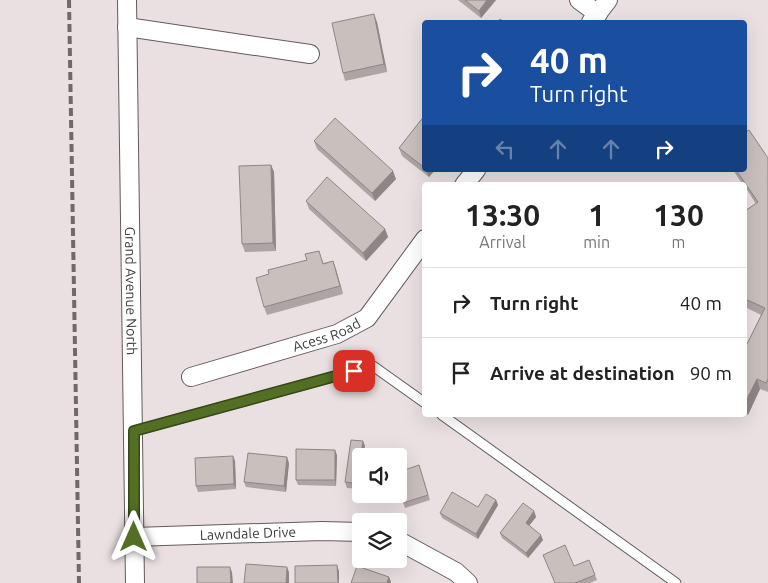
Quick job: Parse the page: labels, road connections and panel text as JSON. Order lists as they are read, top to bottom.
{
  "streets": {
    "street": ["Grand Avenue North", "Acess Road", "Lawndale Drive"]
  },
  "crossings": [
    ["Grand Avenue North", "Lawndale Drive"]
  ],
  "page": {
    "turn": ["40 m", "Turn right"],
    "eta": [
      "13:30",
      "Arrival",
      "1",
      "min",
      "130",
      "m"
    ],
    "list": [
      {
        "name": "Turn right",
        "value": "40 m"
      },
      {
        "name": "Arrive at destination",
        "value": "90 m"
      }
    ]
  }
}
